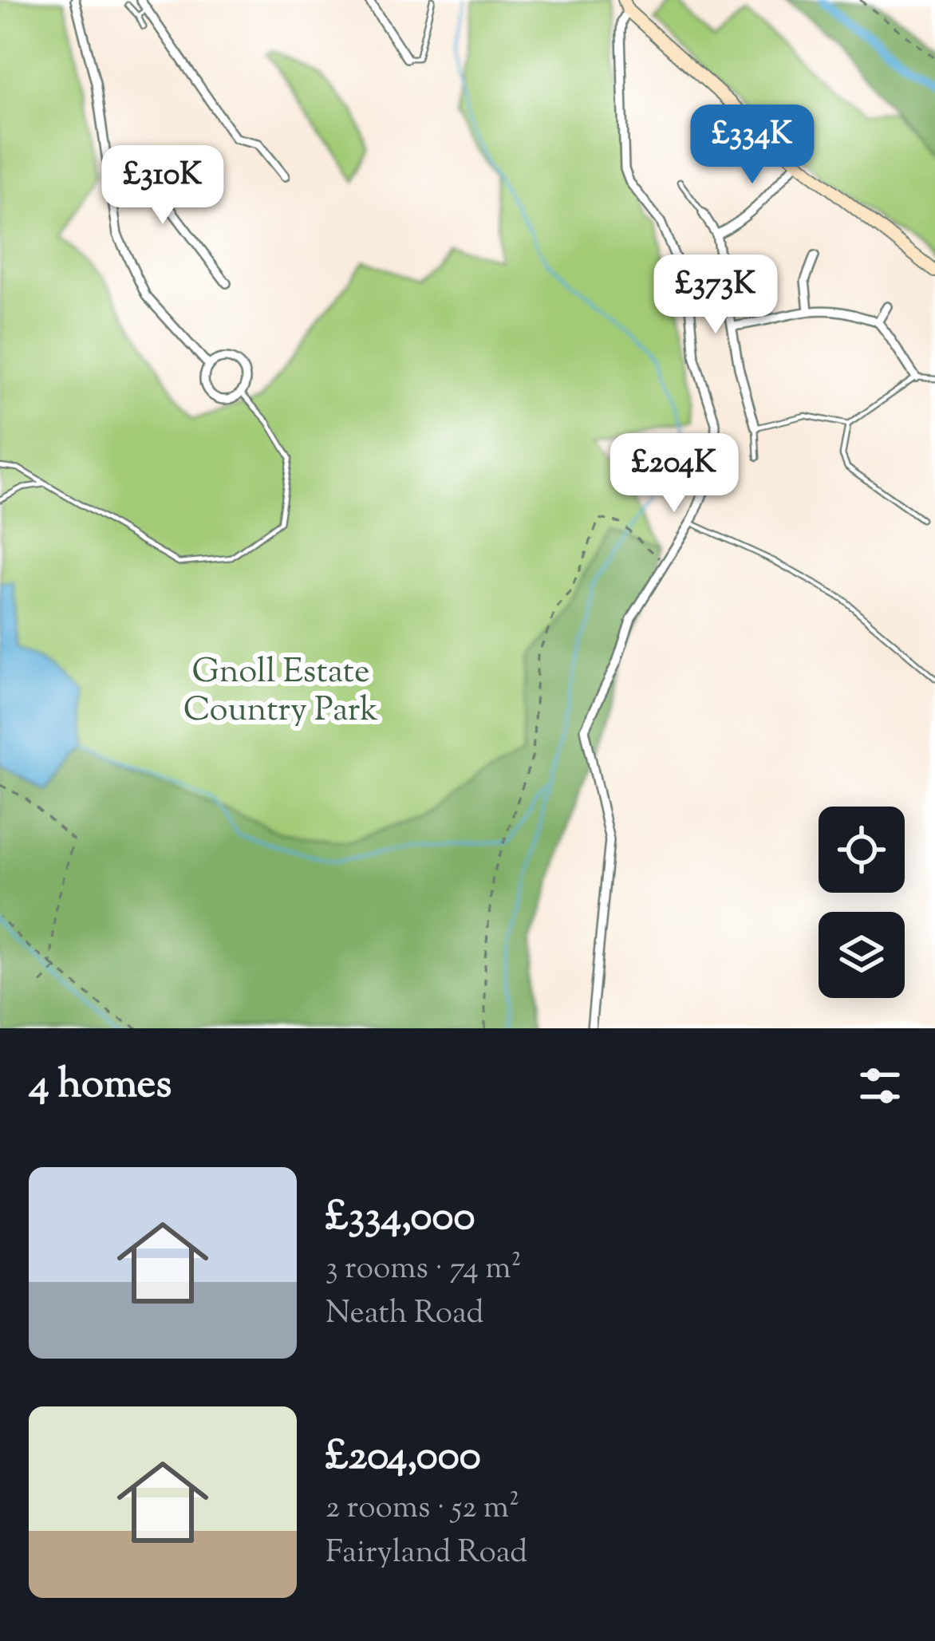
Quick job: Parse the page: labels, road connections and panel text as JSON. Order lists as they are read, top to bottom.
{
  "parks": ["Gnoll Estate Country Park"],
  "page": {
    "price": [
      "£334K",
      "£310K",
      "£373K",
      "£204K"
    ],
    "heading": "4 homes",
    "list": [
      {
        "name": "£334,000",
        "note": "3 rooms · 74 m² · Neath Road"
      },
      {
        "name": "£204,000",
        "note": "2 rooms · 52 m² · Fairyland Road"
      }
    ]
  }
}
